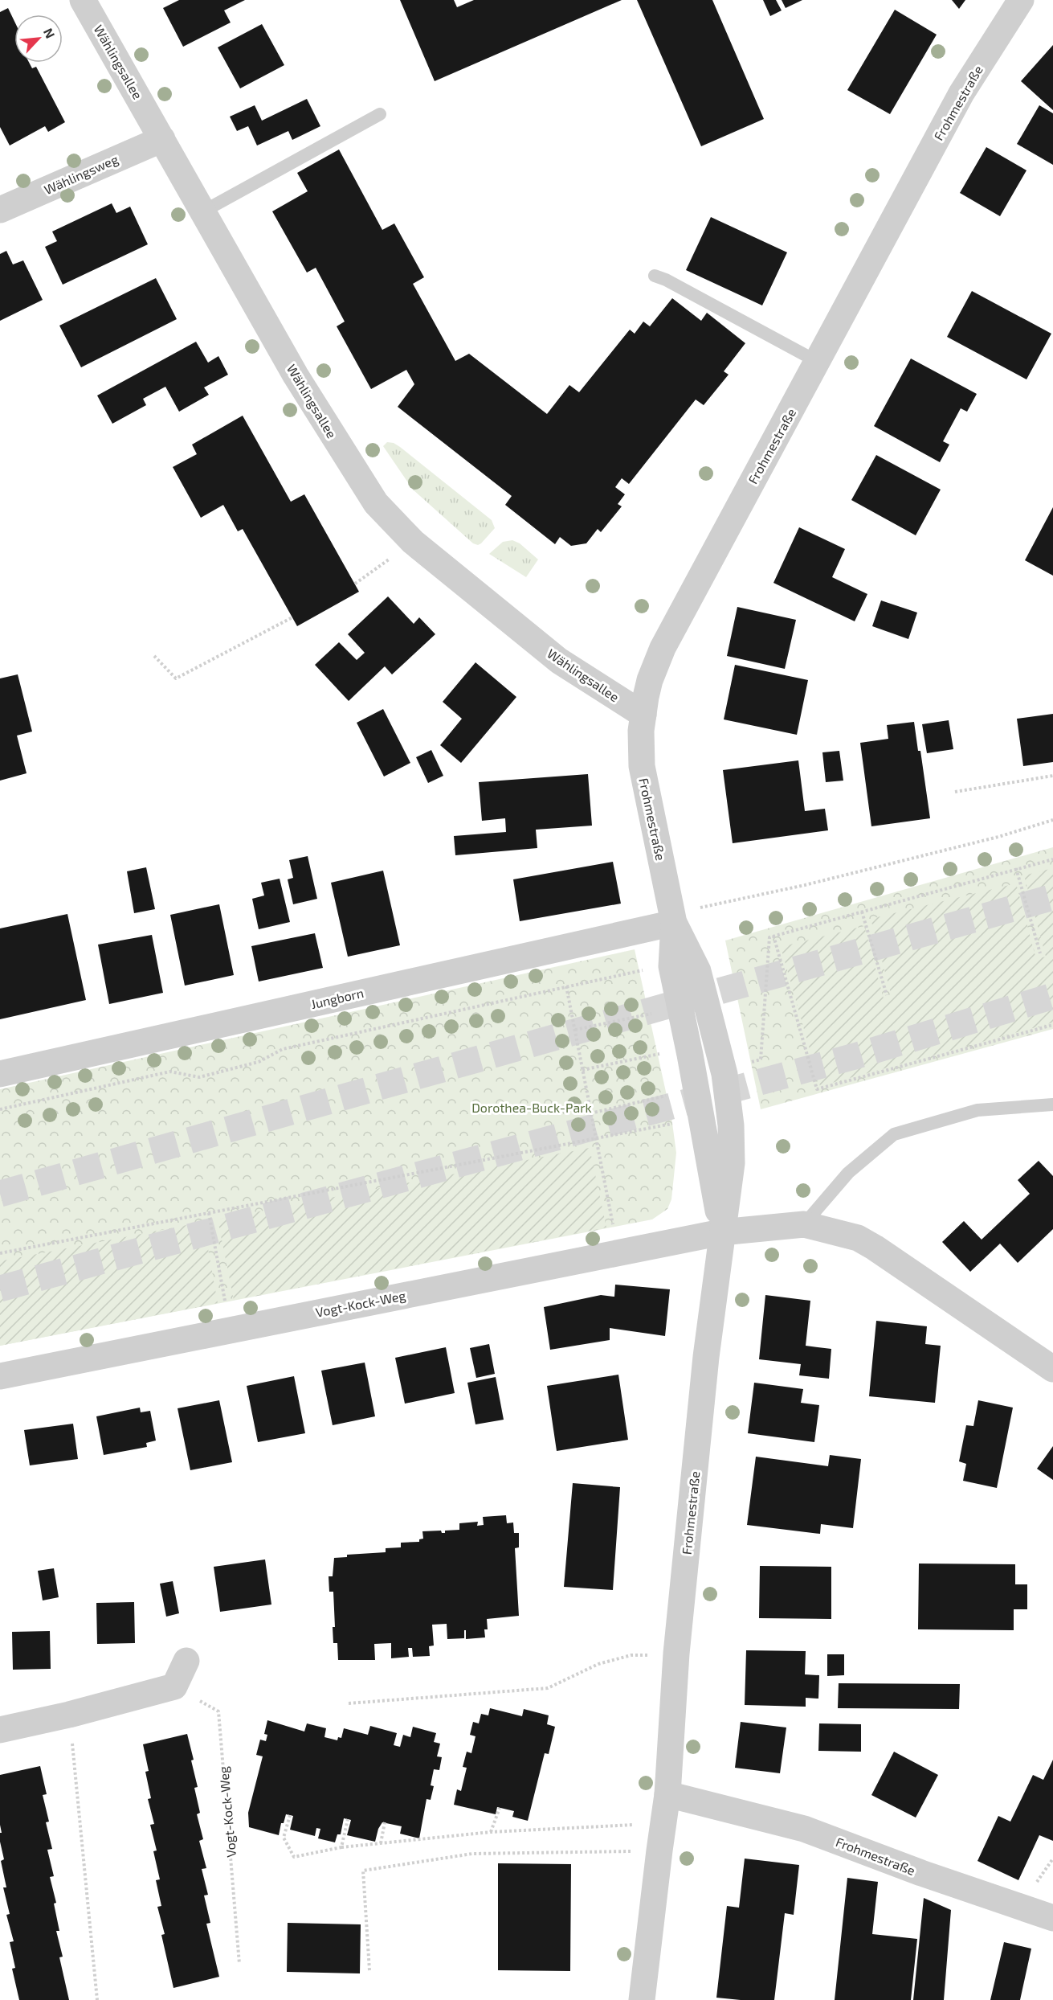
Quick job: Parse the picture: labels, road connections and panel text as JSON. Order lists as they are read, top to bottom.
{
  "streets": {
    "street": [
      "Wählingsallee",
      "Frohmestraße",
      "Wählingsweg",
      "Jungborn",
      "Vogt-Kock-Weg"
    ]
  },
  "crossings": [
    ["Wählingsallee", "Frohmestraße"],
    ["Wählingsallee", "Wählingsweg"],
    ["Frohmestraße", "Jungborn"],
    ["Frohmestraße", "Vogt-Kock-Weg"]
  ],
  "parks": ["Dorothea-Buck-Park"],
  "north": "top right"
}
